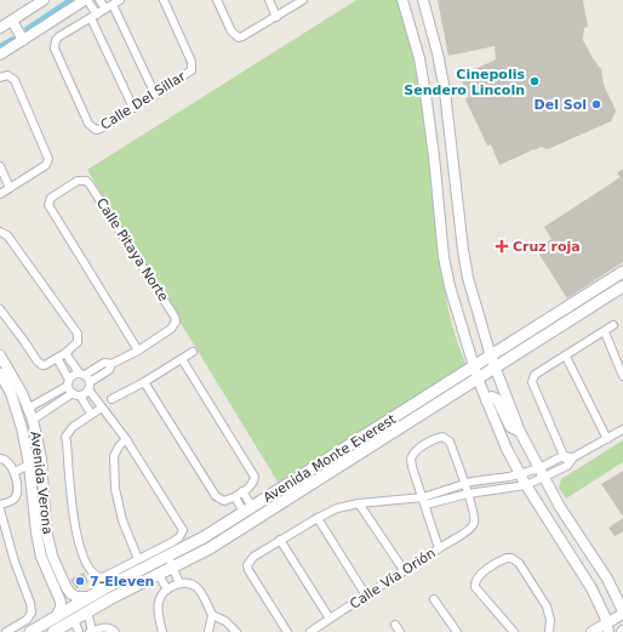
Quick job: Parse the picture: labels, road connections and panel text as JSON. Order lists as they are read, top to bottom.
{
  "streets": {
    "main road": ["Avenida Monte Everest"],
    "street": [
      "Calle Del Sillar",
      "Calle Pitaya Norte",
      "Avenida Verona",
      "Calle Vía Orión"
    ]
  },
  "crossings": [
    ["Avenida Monte Everest", "Avenida Verona"]
  ],
  "places": {
    "other": ["Cinepolis Sendero Lincoln", "Del Sol", "7-Eleven"],
    "health": ["Cruz roja"]
  }
}
